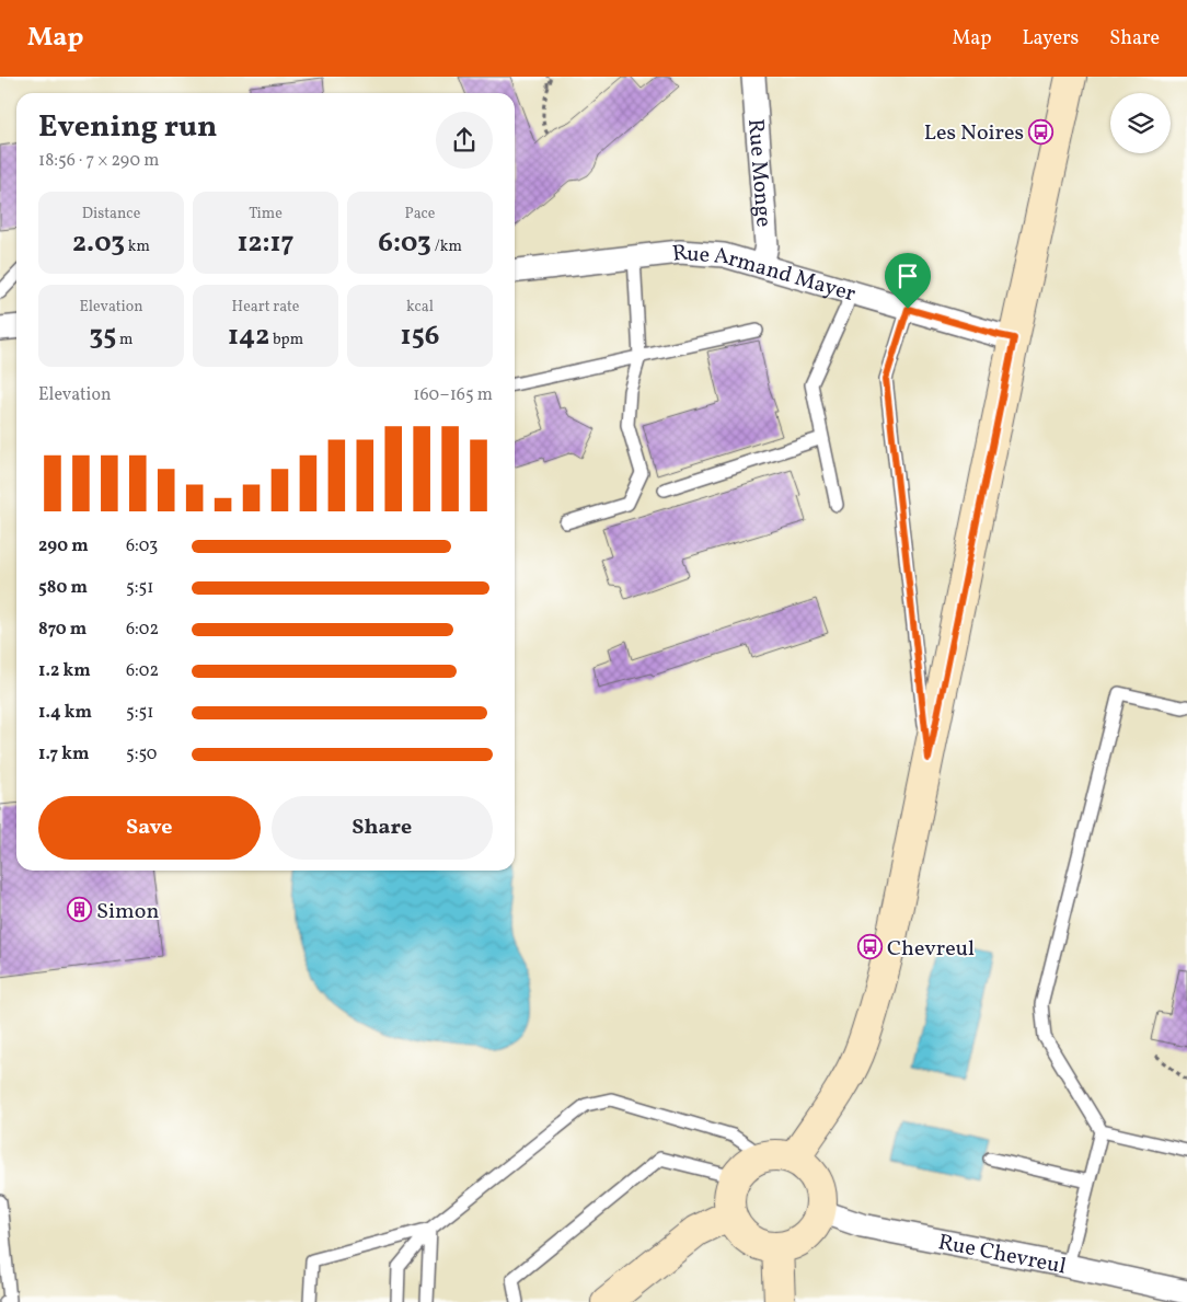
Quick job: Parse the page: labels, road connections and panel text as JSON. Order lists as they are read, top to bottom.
{
  "streets": {
    "street": ["Rue Monge", "Rue Armand Mayer", "Rue Chevreul"]
  },
  "crossings": [
    ["Rue Monge", "Rue Armand Mayer"]
  ],
  "places": {
    "bus stop": ["Les Noires", "Chevreul"],
    "building": ["Simon"]
  },
  "page": {
    "header": "Map",
    "nav": ["Map", "Layers", "Share"],
    "heading": ["Evening run", "18:56 · 7 × 290 m"],
    "stats": [
      ["Distance", "2.03 km"],
      ["Time", "12:17"],
      ["Pace", "6:03 /km"],
      ["Elevation", "35 m"],
      ["Heart rate", "142 bpm"],
      ["kcal", "156"]
    ],
    "chart": ["Elevation", "160–165 m"],
    "list": [
      {
        "name": "290 m",
        "note": "6:03"
      },
      {
        "name": "580 m",
        "note": "5:51"
      },
      {
        "name": "870 m",
        "note": "6:02"
      },
      {
        "name": "1.2 km",
        "note": "6:02"
      },
      {
        "name": "1.4 km",
        "note": "5:51"
      },
      {
        "name": "1.7 km",
        "note": "5:50"
      }
    ],
    "buttons": ["Save", "Share"]
  }
}
